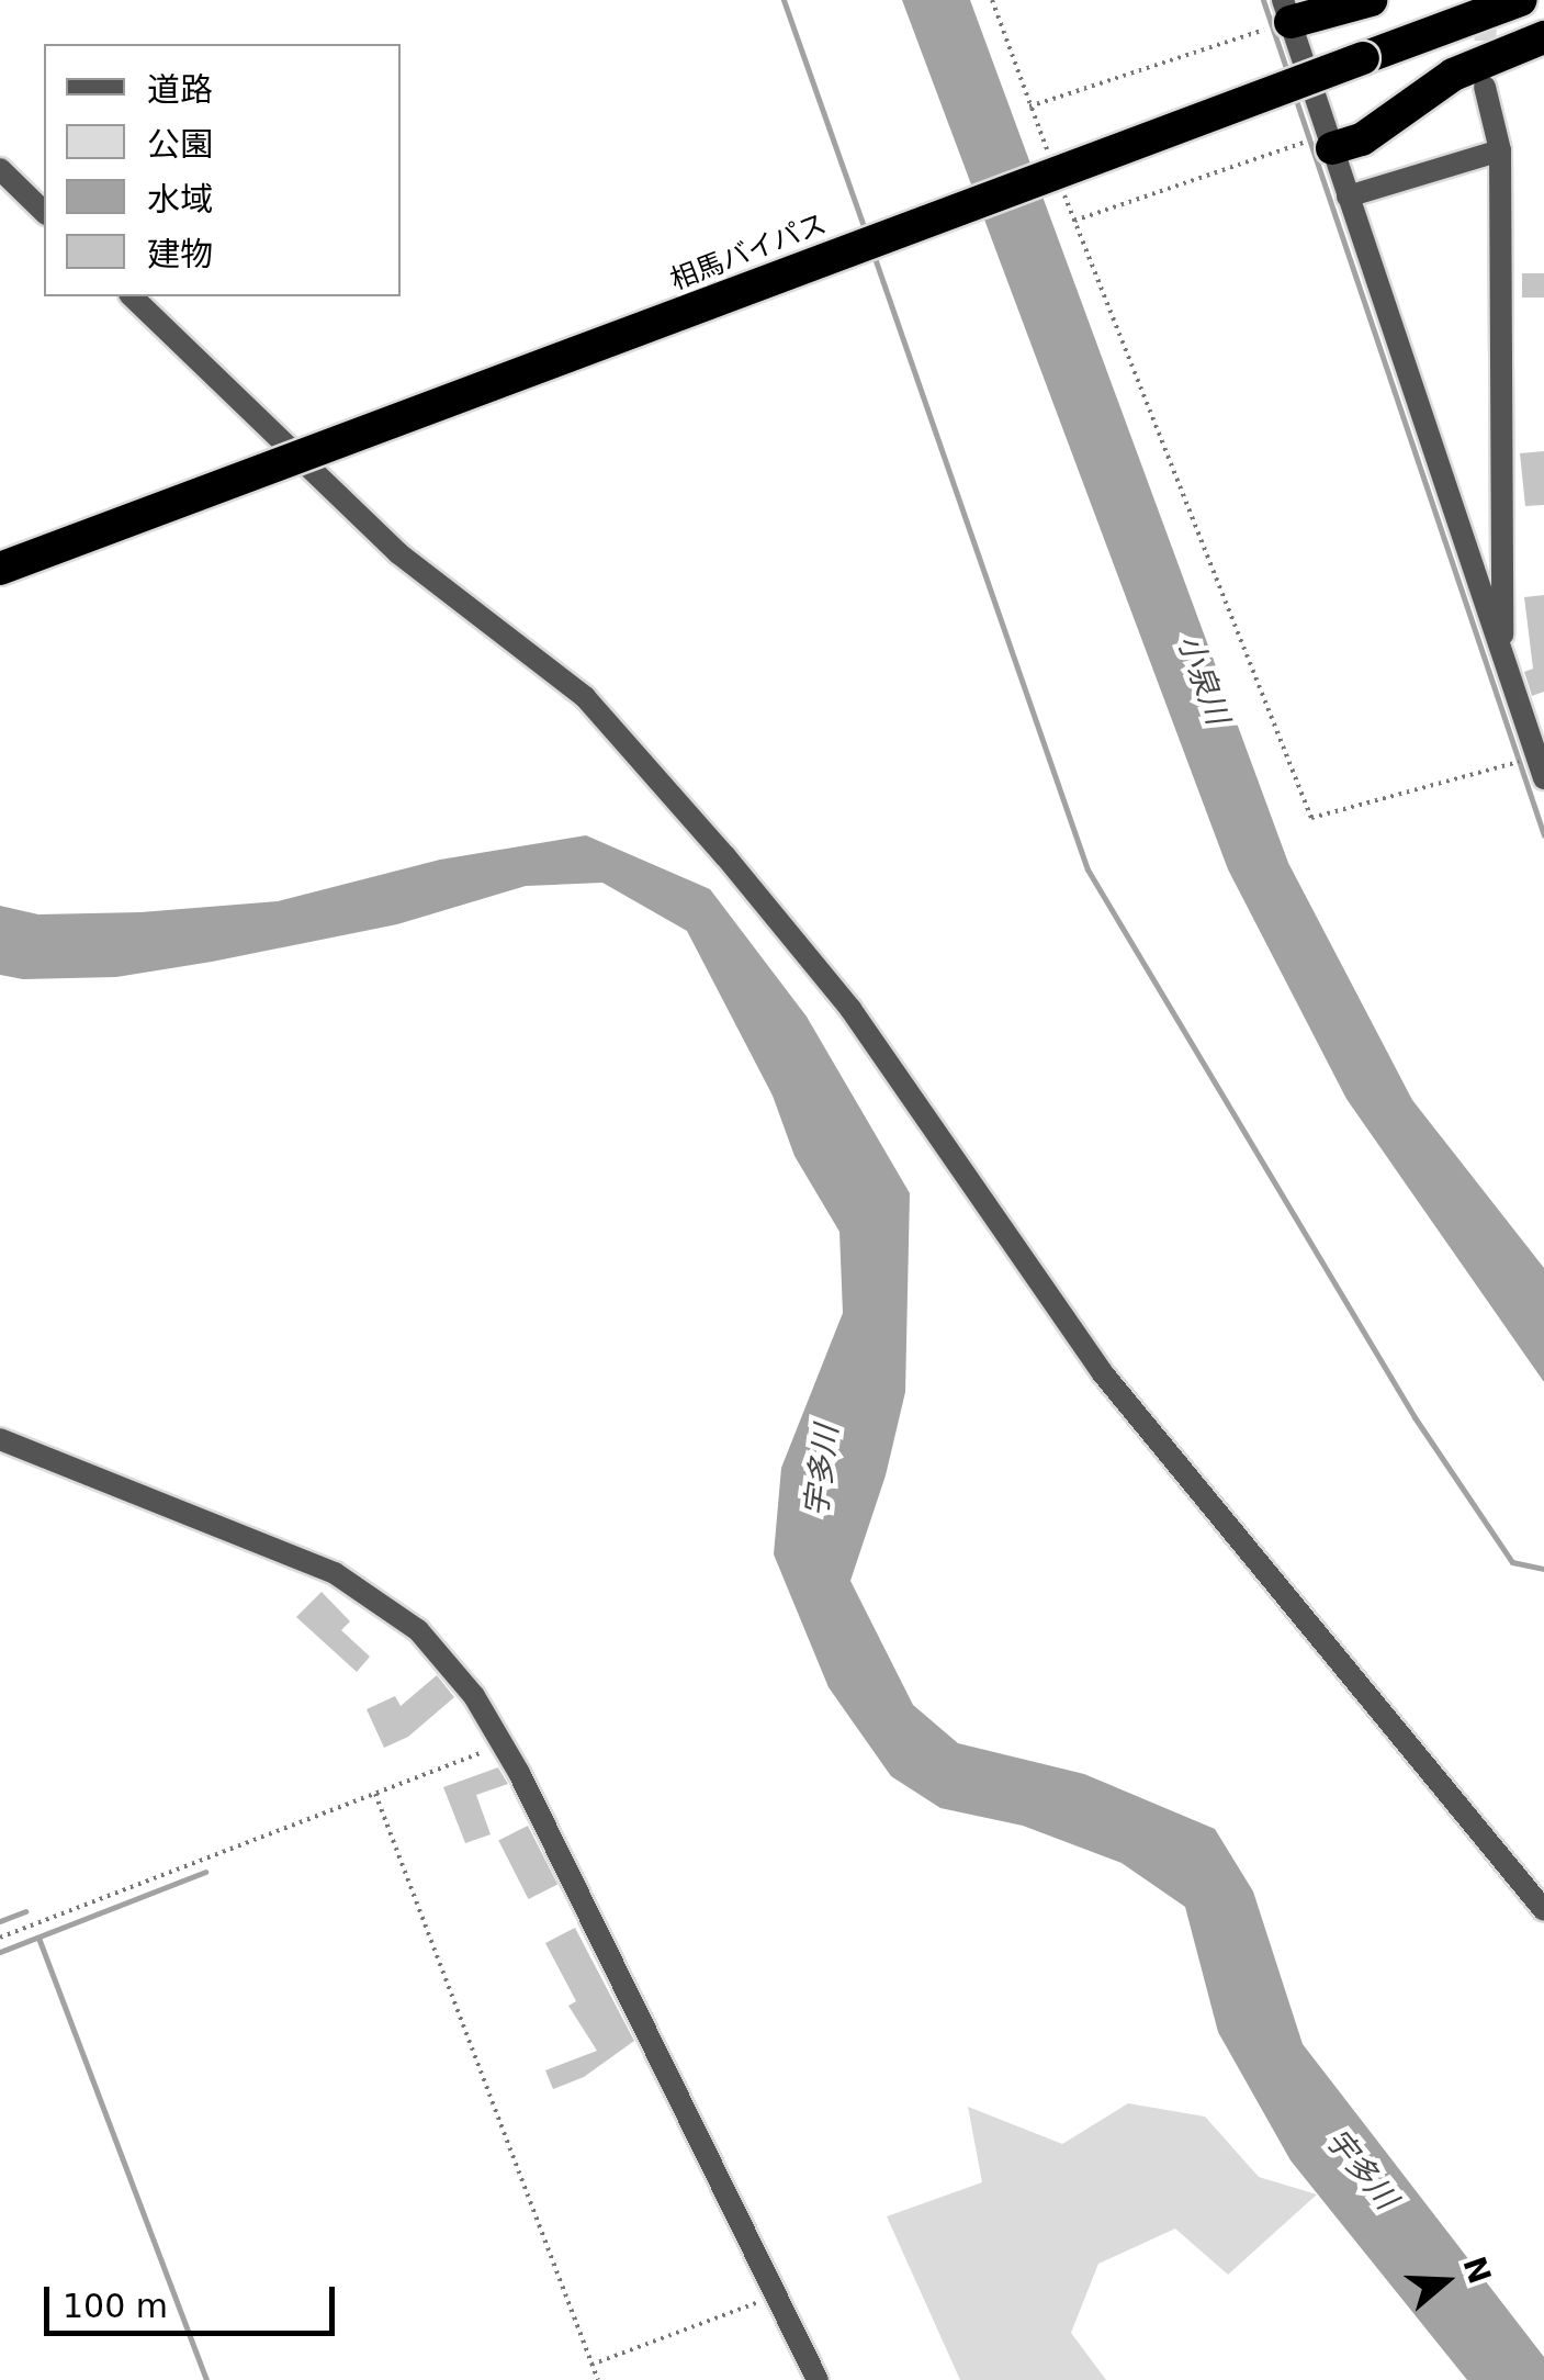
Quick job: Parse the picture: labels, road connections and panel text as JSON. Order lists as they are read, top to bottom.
{
  "streets": {
    "highway": ["相馬バイパス"]
  },
  "water": ["小泉川", "宇多川"],
  "legend": [
    "道路",
    "公園",
    "水域",
    "建物"
  ],
  "scale_bar": "100 m",
  "north": "right"
}
